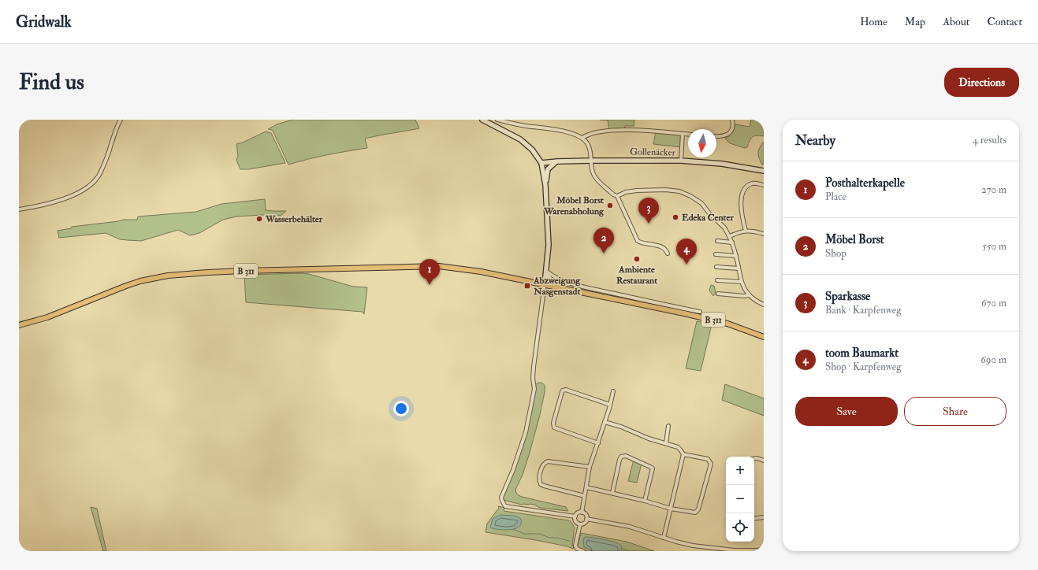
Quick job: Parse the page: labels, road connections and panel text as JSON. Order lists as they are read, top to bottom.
{
  "streets": {
    "main road": ["B 311"],
    "street": ["Gollenäcker"]
  },
  "places": {
    "other": [
      "Möbel Borst Warenabholung",
      "Edeka Center",
      "Wasserbehälter",
      "Ambiente Restaurant"
    ],
    "transit": ["Abzweigung Nasgenstadt"]
  },
  "north": "bottom",
  "page": {
    "header": "Gridwalk",
    "nav": [
      "Home",
      "Map",
      "About",
      "Contact"
    ],
    "buttons": [
      "Directions",
      ["Save", "Share"]
    ],
    "title": "Find us",
    "heading": ["Nearby", "4 results"],
    "list": [
      {
        "mark": "1",
        "name": "Posthalterkapelle",
        "note": "Place",
        "value": "270 m"
      },
      {
        "mark": "2",
        "name": "Möbel Borst",
        "note": "Shop",
        "value": "550 m"
      },
      {
        "mark": "3",
        "name": "Sparkasse",
        "note": "Bank · Karpfenweg",
        "value": "670 m"
      },
      {
        "mark": "4",
        "name": "toom Baumarkt",
        "note": "Shop · Karpfenweg",
        "value": "690 m"
      }
    ],
    "pins": [
      "3",
      "2",
      "4",
      "1"
    ],
    "map_buttons": ["+", "−"]
  }
}
